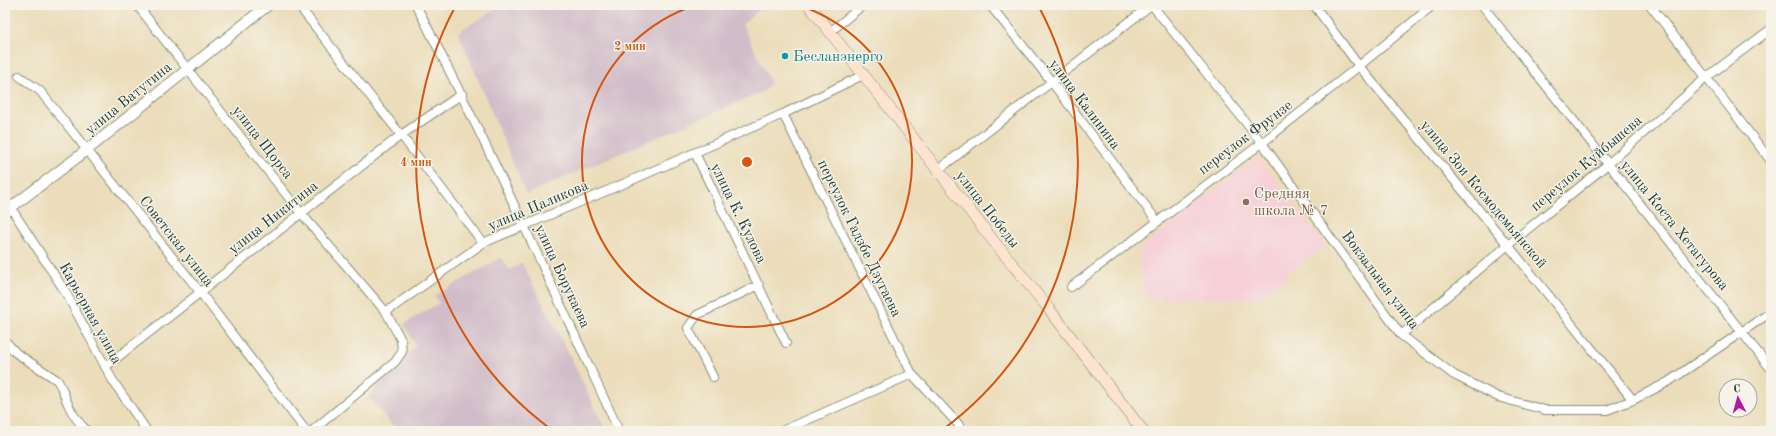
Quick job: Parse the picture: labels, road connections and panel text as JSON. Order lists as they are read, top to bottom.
{
  "streets": {
    "main road": ["улица Победы"],
    "street": [
      "улица Ватутина",
      "улица Калинина",
      "переулок Фрунзе",
      "улица Щорса",
      "переулок Куйбышева",
      "улица Зои Космодемьянской",
      "улица Цаликова",
      "улица К. Кулова",
      "улица Никитина",
      "улица Коста Хетагурова",
      "переулок Гадзбе Дзугаева",
      "Советская улица",
      "улица Борукаева",
      "Вокзальная улица",
      "Карьерная улица"
    ]
  },
  "crossings": [
    ["улица Ватутина", "улица Щорса"],
    ["улица Ватутина", "Советская улица"],
    ["улица Ватутина", "Карьерная улица"],
    ["улица Калинина", "переулок Фрунзе"],
    ["переулок Фрунзе", "улица Зои Космодемьянской"],
    ["переулок Фрунзе", "Вокзальная улица"],
    ["улица Щорса", "улица Цаликова"],
    ["улица Щорса", "улица Никитина"],
    ["переулок Куйбышева", "улица Зои Космодемьянской"],
    ["переулок Куйбышева", "улица Коста Хетагурова"],
    ["переулок Куйбышева", "Вокзальная улица"],
    ["улица Зои Космодемьянской", "Вокзальная улица"],
    ["улица Цаликова", "улица Победы"],
    ["улица Цаликова", "улица К. Кулова"],
    ["улица Цаликова", "переулок Гадзбе Дзугаева"],
    ["улица Цаликова", "улица Борукаева"],
    ["улица Никитина", "Советская улица"],
    ["улица Никитина", "улица Борукаева"],
    ["улица Никитина", "Карьерная улица"],
    ["улица Коста Хетагурова", "Вокзальная улица"]
  ],
  "places": ["Бесланэнерго", "Средняя школа № 7"],
  "north": "top",
  "rings": ["2 мин", "4 мин"]
}
